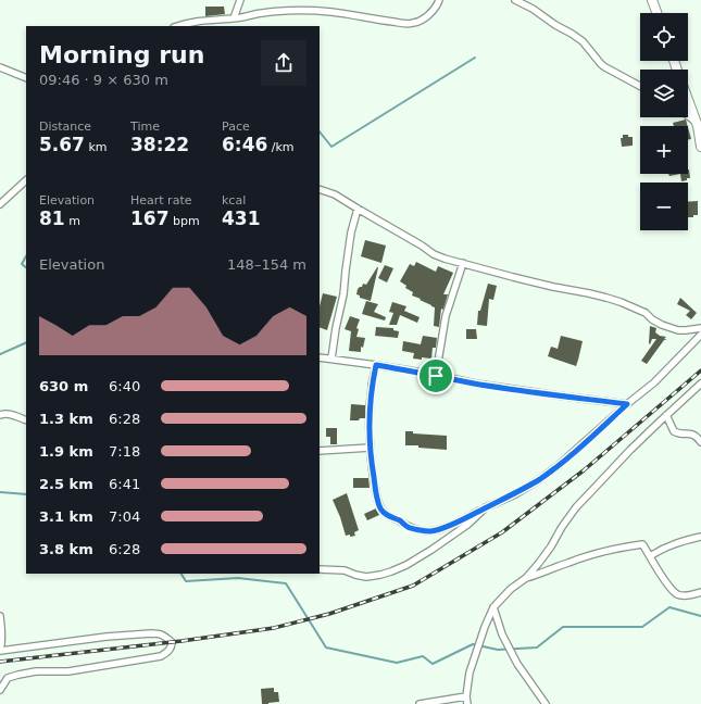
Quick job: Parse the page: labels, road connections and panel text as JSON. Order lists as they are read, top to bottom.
{
  "page": {
    "map_buttons": ["+", "−"],
    "heading": ["Morning run", "09:46 · 9 × 630 m"],
    "stats": [
      ["Distance", "5.67 km"],
      ["Time", "38:22"],
      ["Pace", "6:46 /km"],
      ["Elevation", "81 m"],
      ["Heart rate", "167 bpm"],
      ["kcal", "431"]
    ],
    "chart": ["Elevation", "148–154 m"],
    "list": [
      {
        "name": "630 m",
        "note": "6:40"
      },
      {
        "name": "1.3 km",
        "note": "6:28"
      },
      {
        "name": "1.9 km",
        "note": "7:18"
      },
      {
        "name": "2.5 km",
        "note": "6:41"
      },
      {
        "name": "3.1 km",
        "note": "7:04"
      },
      {
        "name": "3.8 km",
        "note": "6:28"
      }
    ]
  }
}
